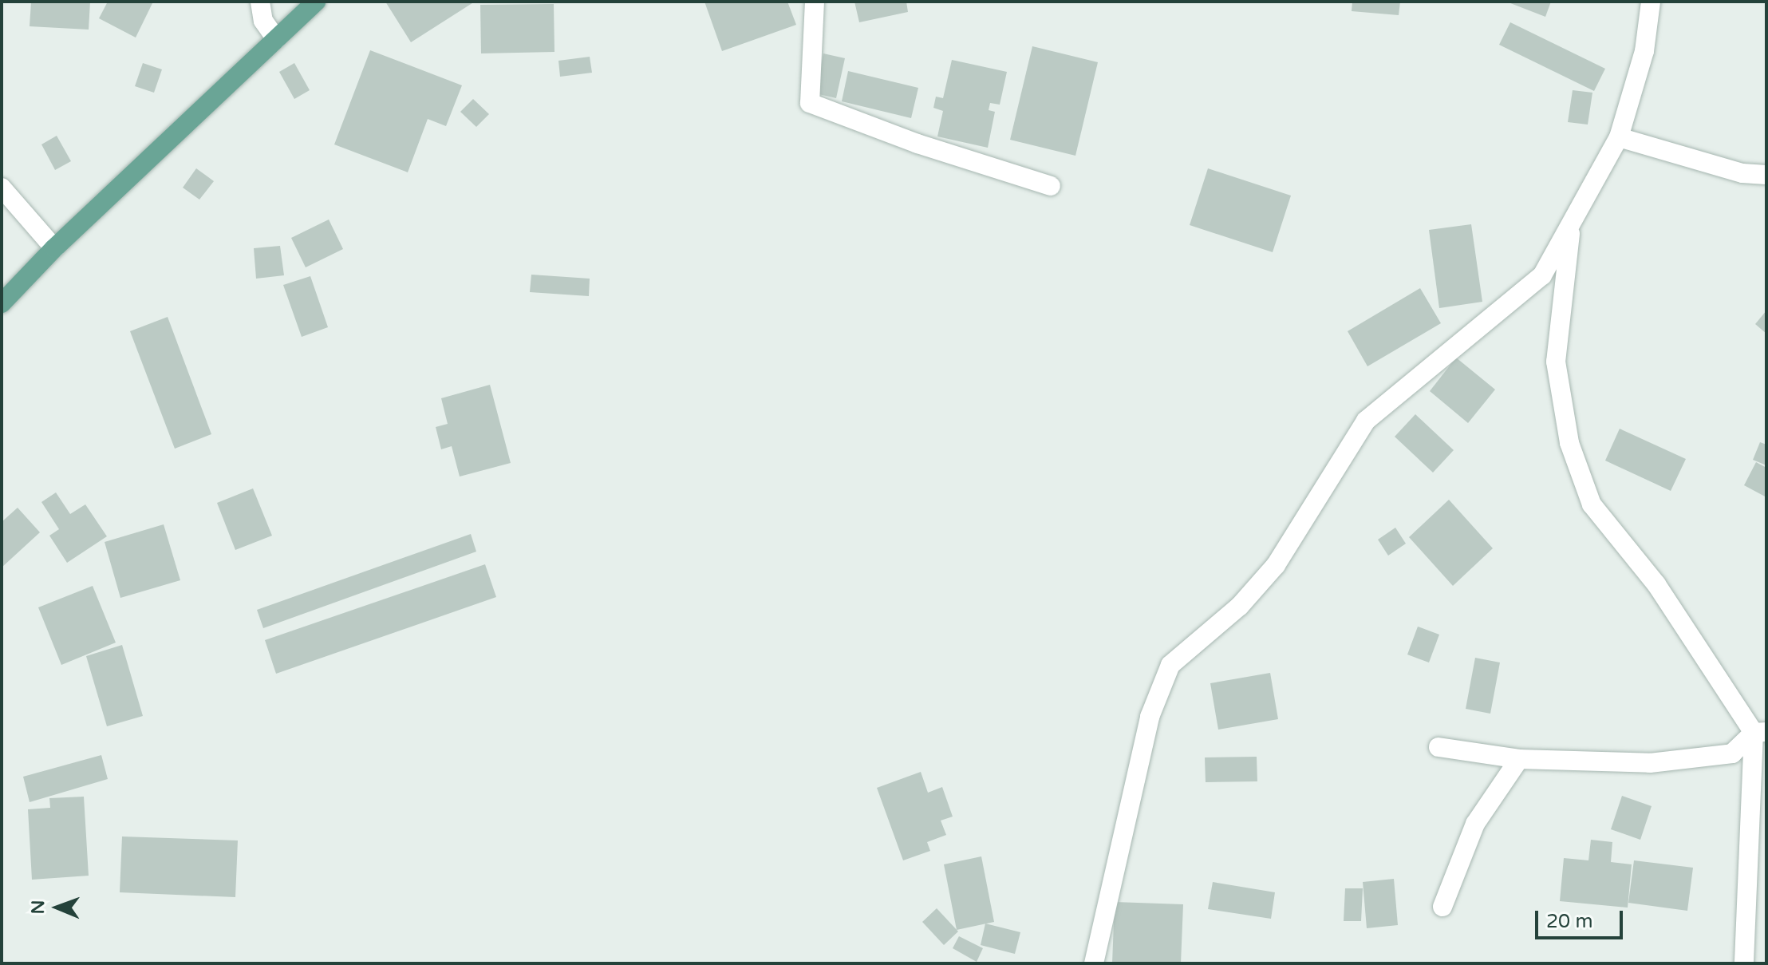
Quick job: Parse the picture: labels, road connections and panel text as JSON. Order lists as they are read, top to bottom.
{
  "scale_bar": "20 m",
  "north": "left"
}
